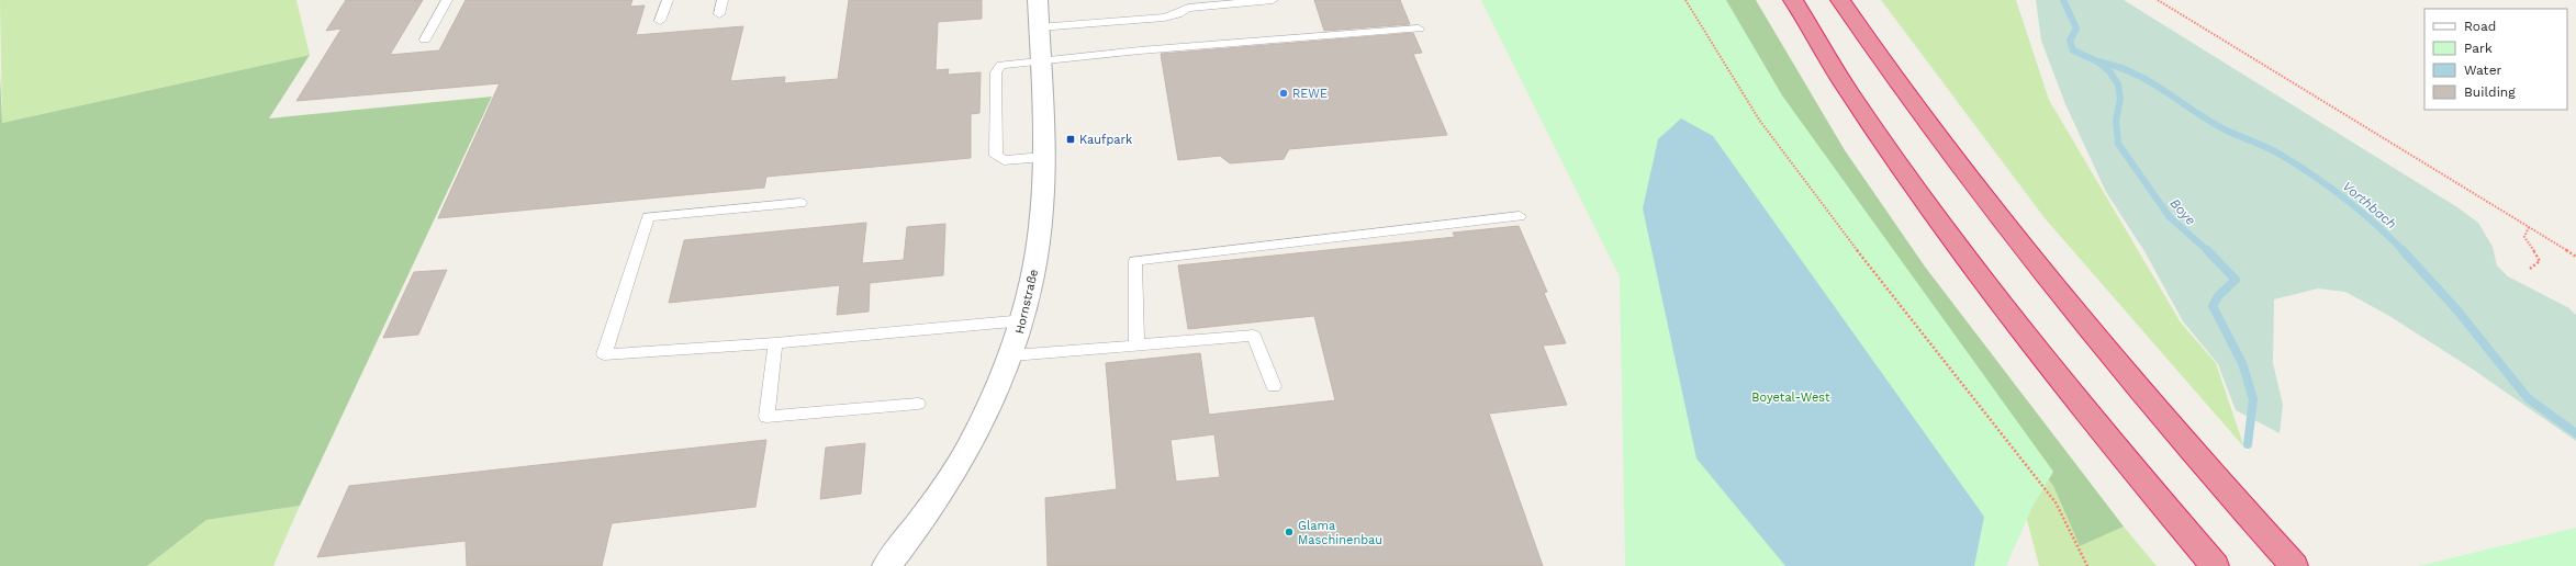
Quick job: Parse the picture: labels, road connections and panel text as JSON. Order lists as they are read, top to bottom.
{
  "streets": {
    "street": ["Hornstraße"]
  },
  "water": ["Vorthbach", "Boye"],
  "parks": ["Boyetal-West"],
  "places": {
    "other": ["REWE", "Glama Maschinenbau"],
    "transit": ["Kaufpark"]
  },
  "legend": [
    "Road",
    "Park",
    "Water",
    "Building"
  ]
}
